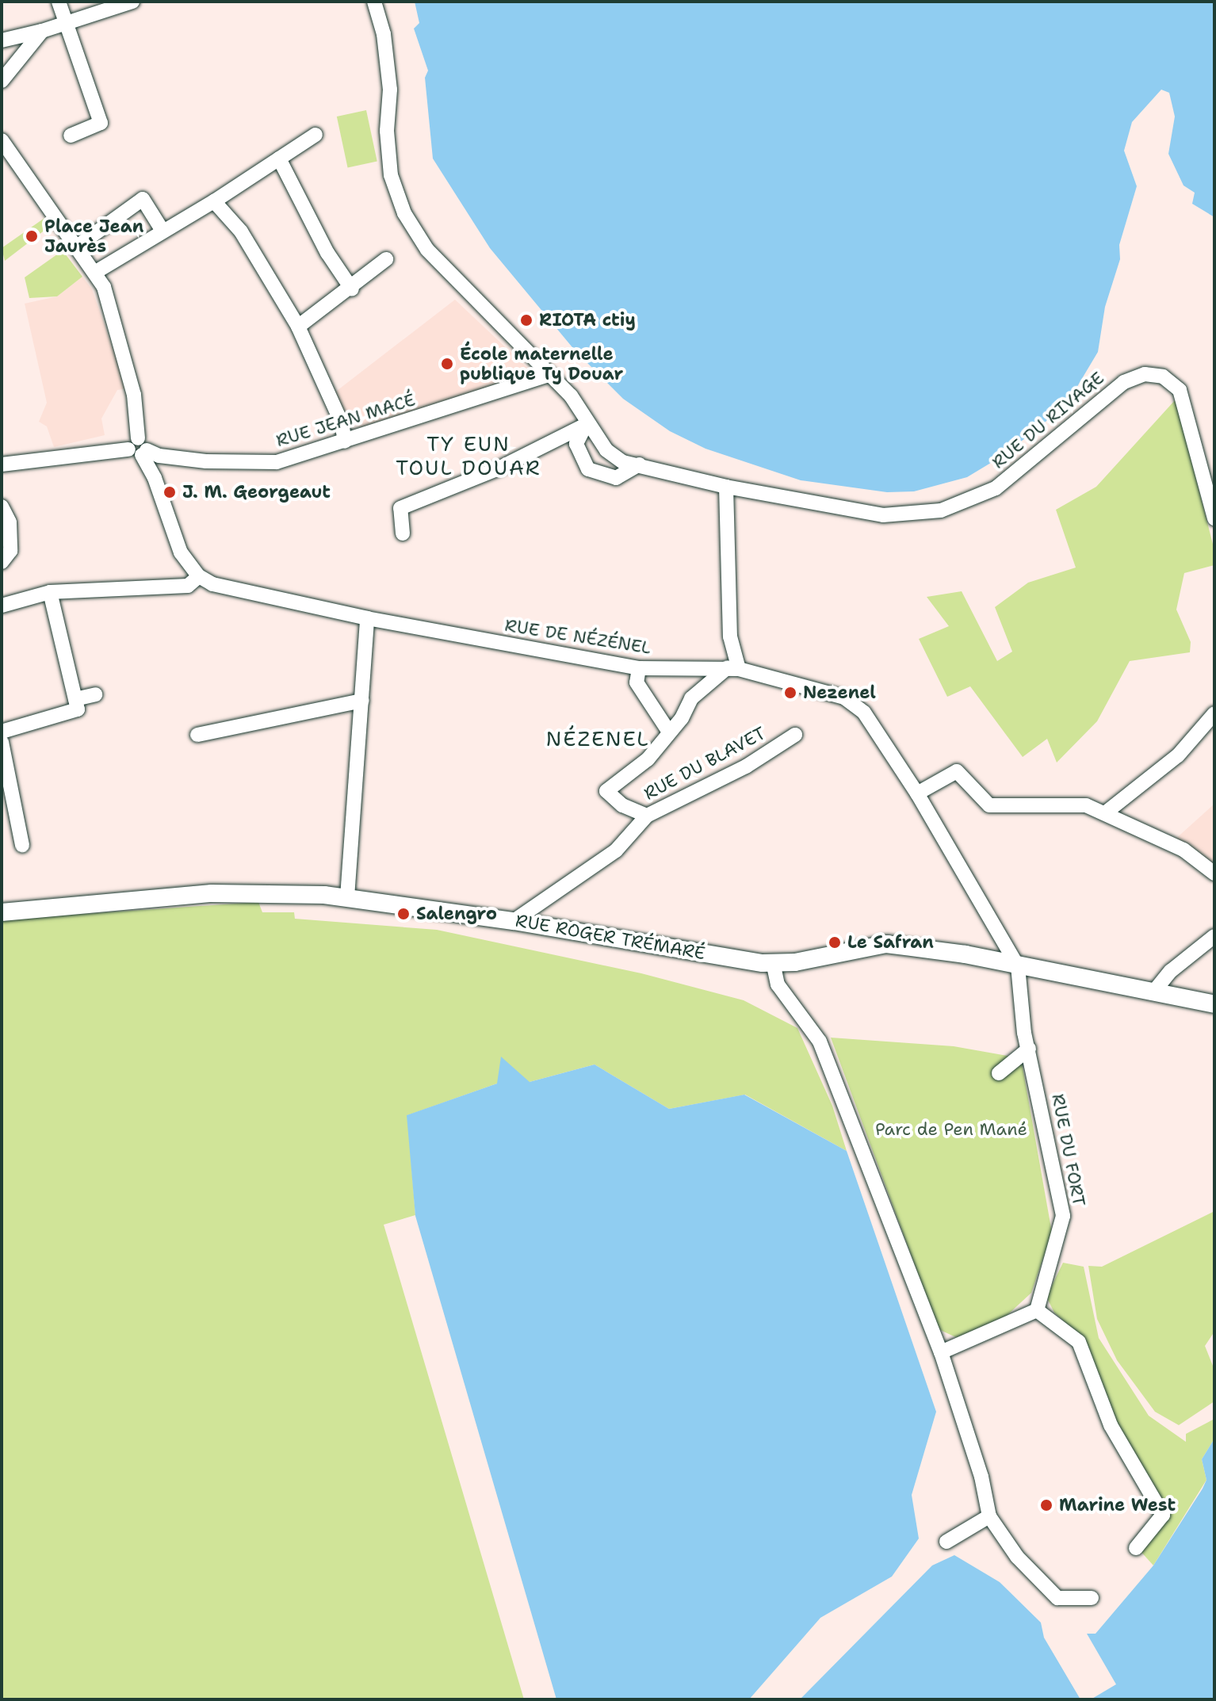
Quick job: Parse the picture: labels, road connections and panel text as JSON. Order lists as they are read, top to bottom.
{
  "streets": {
    "street": [
      "RUE JEAN MACÉ",
      "RUE DU RIVAGE",
      "RUE DE NÉZÉNEL",
      "RUE DU BLAVET",
      "RUE ROGER TRÉMARÉ",
      "RUE DU FORT"
    ]
  },
  "crossings": [
    ["RUE DE NÉZÉNEL", "RUE ROGER TRÉMARÉ"],
    ["RUE DE NÉZÉNEL", "RUE DU FORT"],
    ["RUE DU BLAVET", "RUE ROGER TRÉMARÉ"],
    ["RUE ROGER TRÉMARÉ", "RUE DU FORT"]
  ],
  "districts": ["TY EUN TOUL DOUAR", "NÉZENEL"],
  "parks": ["Parc de Pen Mané"],
  "places": [
    "Place Jean Jaurès",
    "RIOTA ctiy",
    "École maternelle publique Ty Douar",
    "J. M. Georgeaut",
    "Nezenel",
    "Salengro",
    "Le Safran",
    "Marine West"
  ]
}
